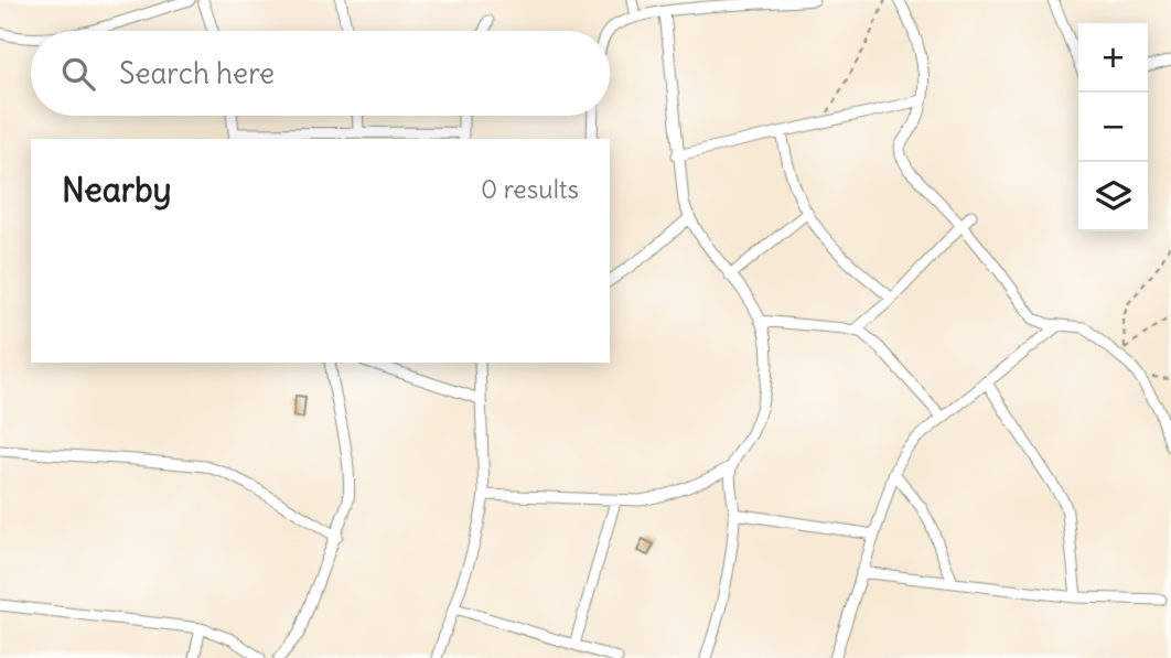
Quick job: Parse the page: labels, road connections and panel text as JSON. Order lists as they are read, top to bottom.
{
  "page": {
    "map_buttons": ["+", "−"],
    "search": "Search here",
    "heading": ["Nearby", "0 results"]
  }
}
